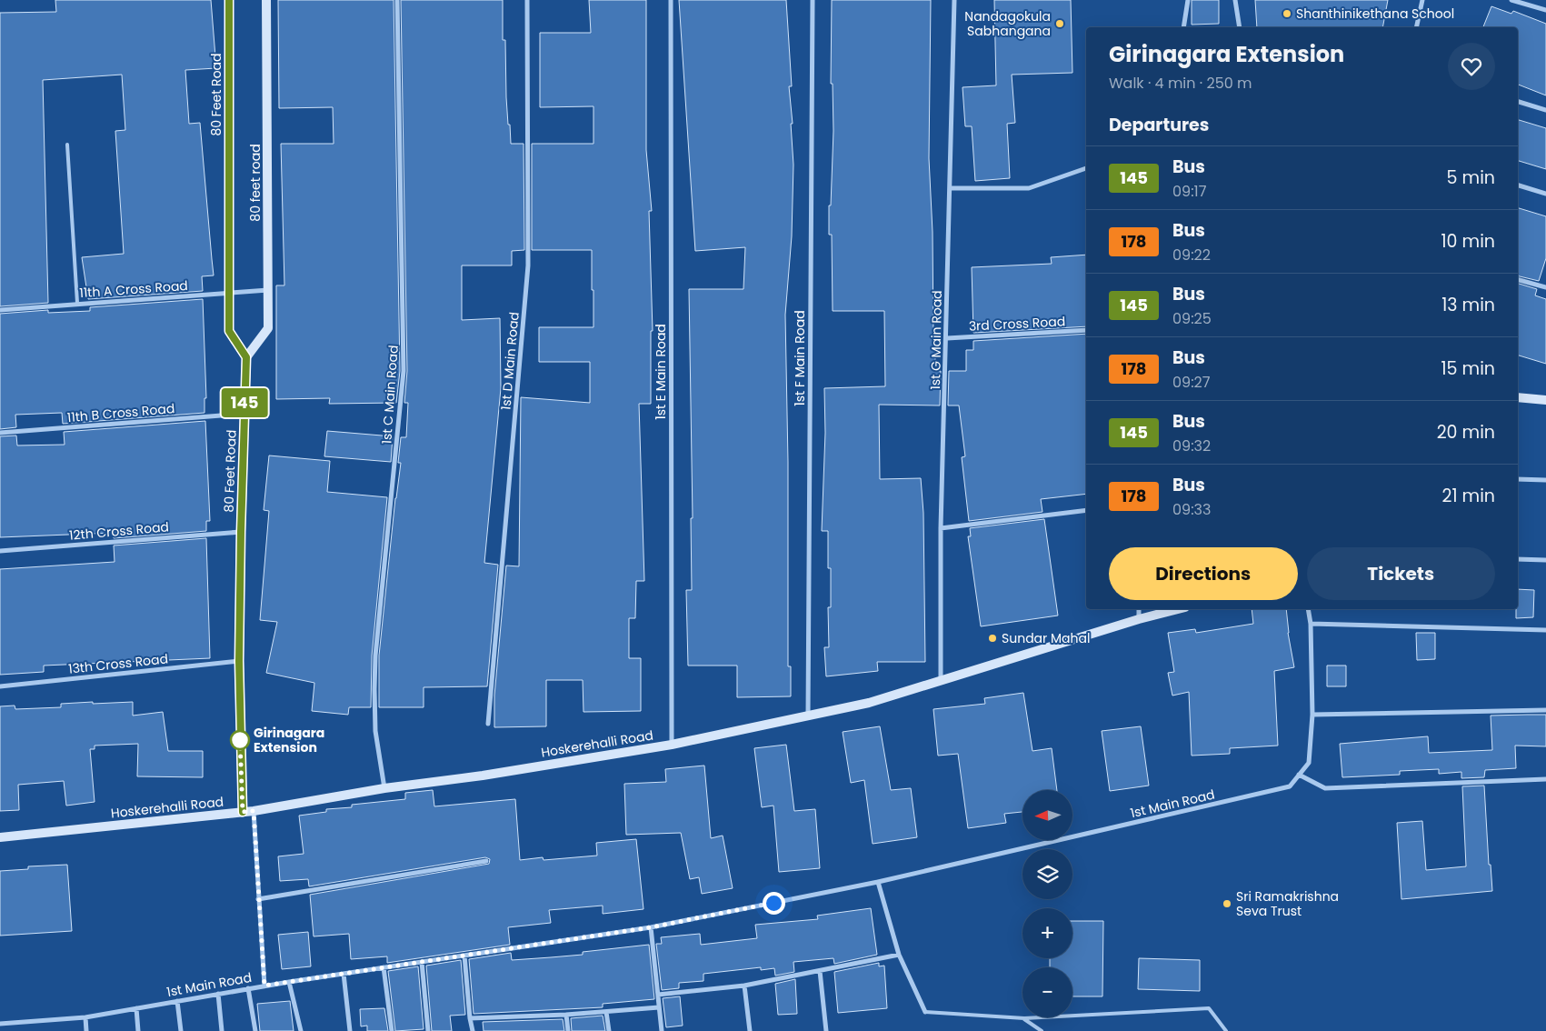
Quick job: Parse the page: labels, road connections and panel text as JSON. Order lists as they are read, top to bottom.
{
  "streets": {
    "street": [
      "80 Feet Road",
      "80 feet road",
      "11th A Cross Road",
      "3rd Cross Road",
      "1st G Main Road",
      "1st F Main Road",
      "1st D Main Road",
      "1st E Main Road",
      "1st C Main Road",
      "11th B Cross Road",
      "12th Cross Road",
      "13th Cross Road",
      "Hoskerehalli Road",
      "1st Main Road"
    ]
  },
  "crossings": [
    ["80 Feet Road", "80 feet road"],
    ["80 Feet Road", "11th A Cross Road"],
    ["80 Feet Road", "11th B Cross Road"],
    ["80 Feet Road", "12th Cross Road"],
    ["80 Feet Road", "13th Cross Road"],
    ["80 Feet Road", "Hoskerehalli Road"],
    ["80 feet road", "11th A Cross Road"],
    ["3rd Cross Road", "1st G Main Road"],
    ["1st G Main Road", "Hoskerehalli Road"],
    ["1st F Main Road", "Hoskerehalli Road"],
    ["1st E Main Road", "Hoskerehalli Road"],
    ["1st C Main Road", "Hoskerehalli Road"]
  ],
  "places": [
    "Shanthinikethana School",
    "Nandagokula Sabhangana",
    "Sundar Mahal",
    "Girinagara Extension",
    "Sri Ramakrishna Seva Trust"
  ],
  "lines": ["bus line 145"],
  "north": "left",
  "page": {
    "on_map": "145",
    "heading": [
      ["Girinagara Extension", "Walk · 4 min · 250 m"],
      "Departures"
    ],
    "list": [
      {
        "mark": "145",
        "name": "Bus",
        "note": "09:17",
        "value": "5 min"
      },
      {
        "mark": "178",
        "name": "Bus",
        "note": "09:22",
        "value": "10 min"
      },
      {
        "mark": "145",
        "name": "Bus",
        "note": "09:25",
        "value": "13 min"
      },
      {
        "mark": "178",
        "name": "Bus",
        "note": "09:27",
        "value": "15 min"
      },
      {
        "mark": "145",
        "name": "Bus",
        "note": "09:32",
        "value": "20 min"
      },
      {
        "mark": "178",
        "name": "Bus",
        "note": "09:33",
        "value": "21 min"
      }
    ],
    "buttons": ["Directions", "Tickets"],
    "map_buttons": ["+", "−"]
  }
}
